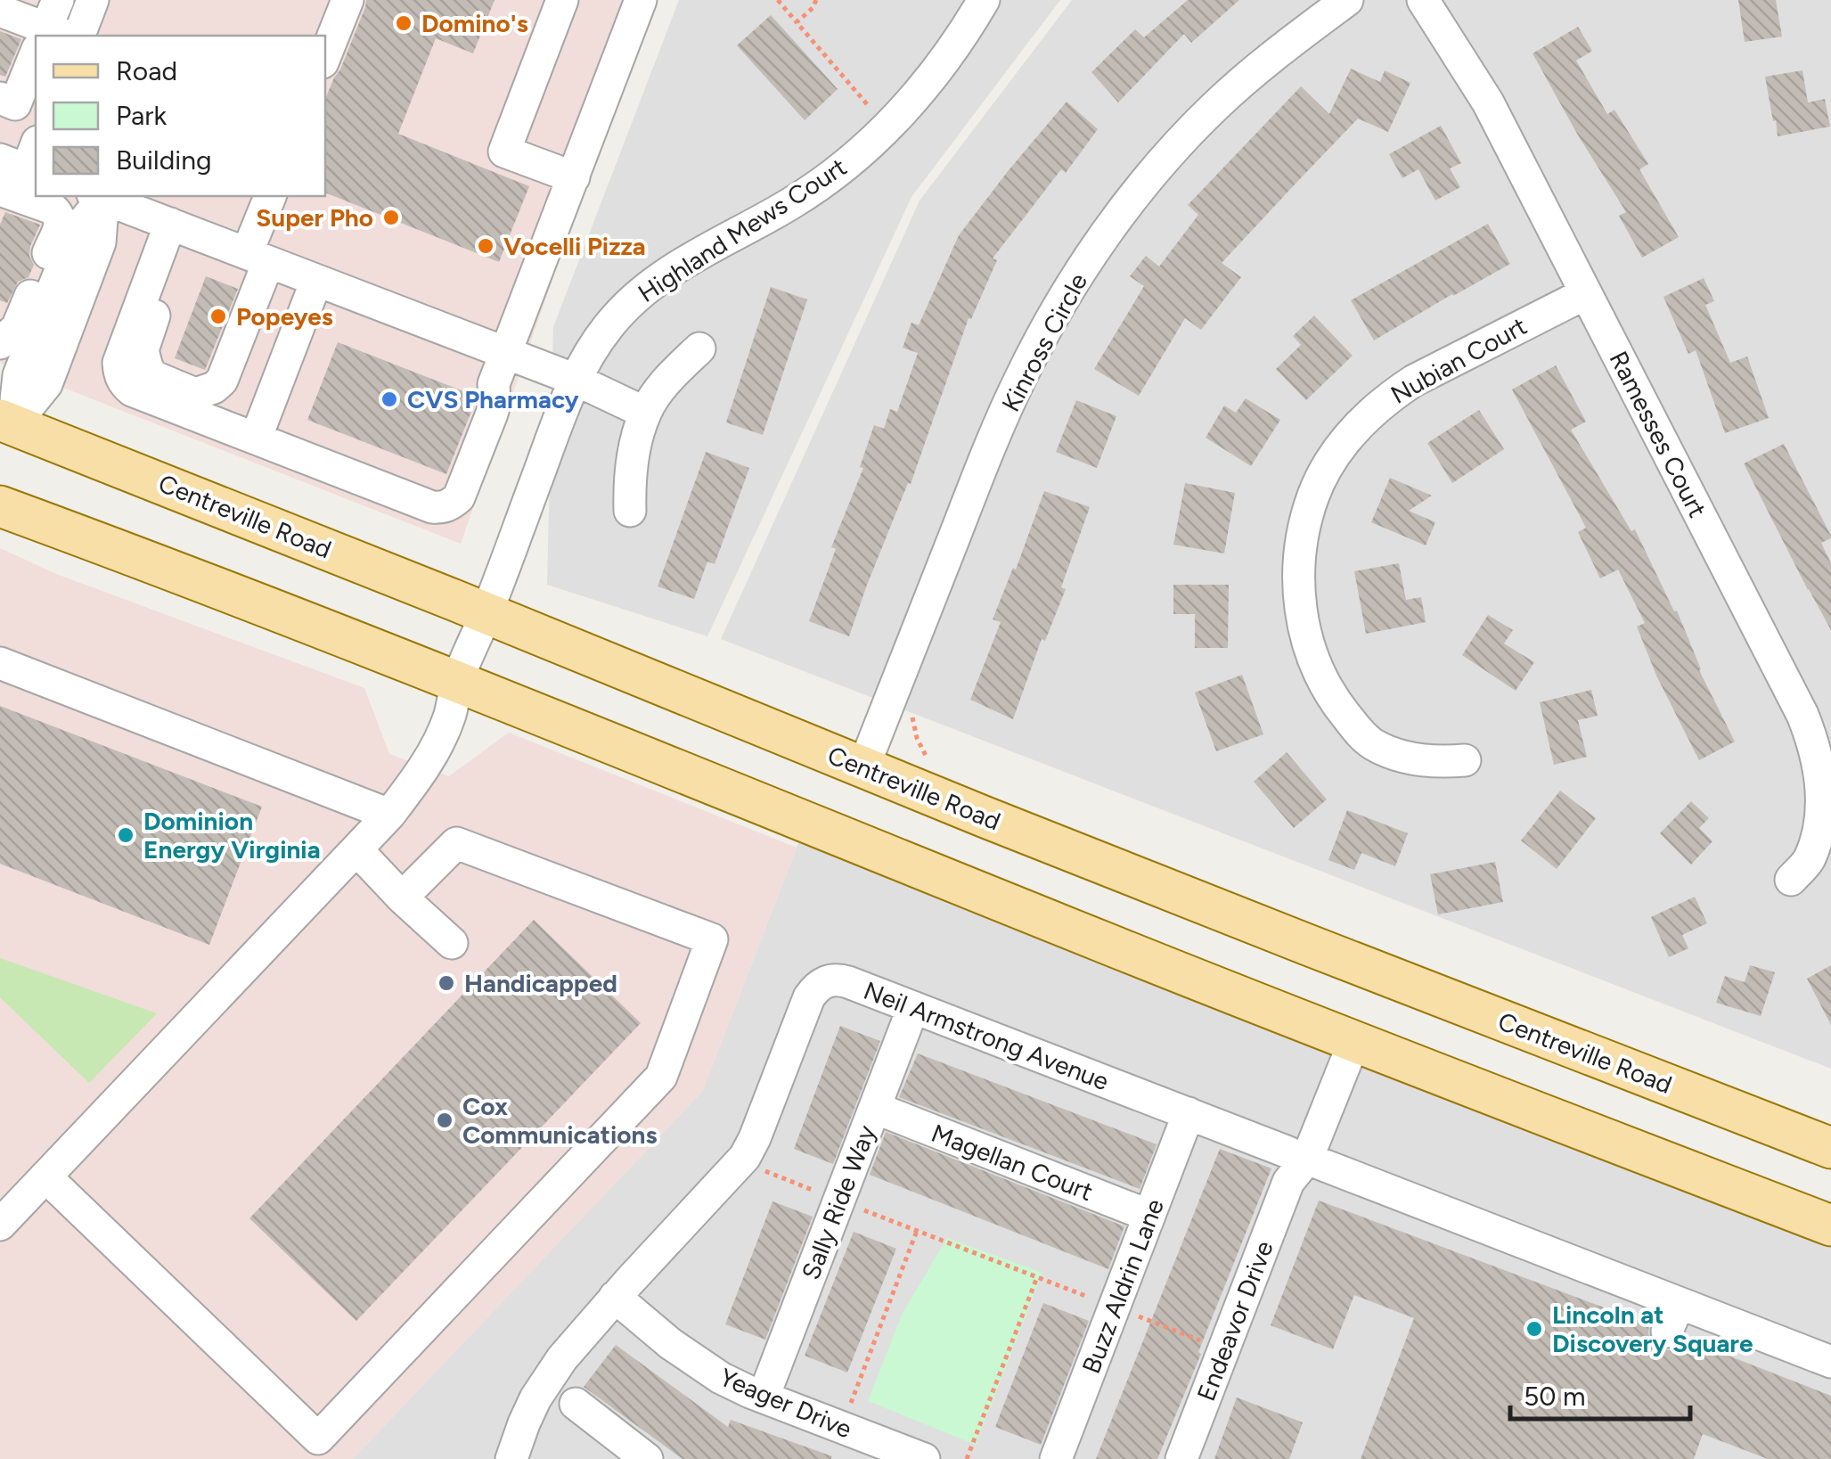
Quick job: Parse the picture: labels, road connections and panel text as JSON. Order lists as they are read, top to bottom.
{
  "streets": {
    "main road": ["Centreville Road"],
    "street": [
      "Highland Mews Court",
      "Kinross Circle",
      "Nubian Court",
      "Ramesses Court",
      "Neil Armstrong Avenue",
      "Magellan Court",
      "Sally Ride Way",
      "Buzz Aldrin Lane",
      "Endeavor Drive",
      "Yeager Drive"
    ]
  },
  "crossings": [
    ["Highland Mews Court", "Centreville Road"],
    ["Kinross Circle", "Centreville Road"],
    ["Nubian Court", "Ramesses Court"],
    ["Neil Armstrong Avenue", "Sally Ride Way"],
    ["Neil Armstrong Avenue", "Buzz Aldrin Lane"],
    ["Neil Armstrong Avenue", "Endeavor Drive"],
    ["Neil Armstrong Avenue", "Yeager Drive"],
    ["Magellan Court", "Sally Ride Way"],
    ["Magellan Court", "Buzz Aldrin Lane"],
    ["Sally Ride Way", "Yeager Drive"]
  ],
  "places": [
    "Domino's",
    "Super Pho",
    "Vocelli Pizza",
    "Popeyes",
    "CVS Pharmacy",
    "Dominion Energy Virginia",
    "Handicapped",
    "Cox Communications",
    "Lincoln at Discovery Square"
  ],
  "legend": ["Road", "Park", "Building"],
  "scale_bar": "50 m"
}
